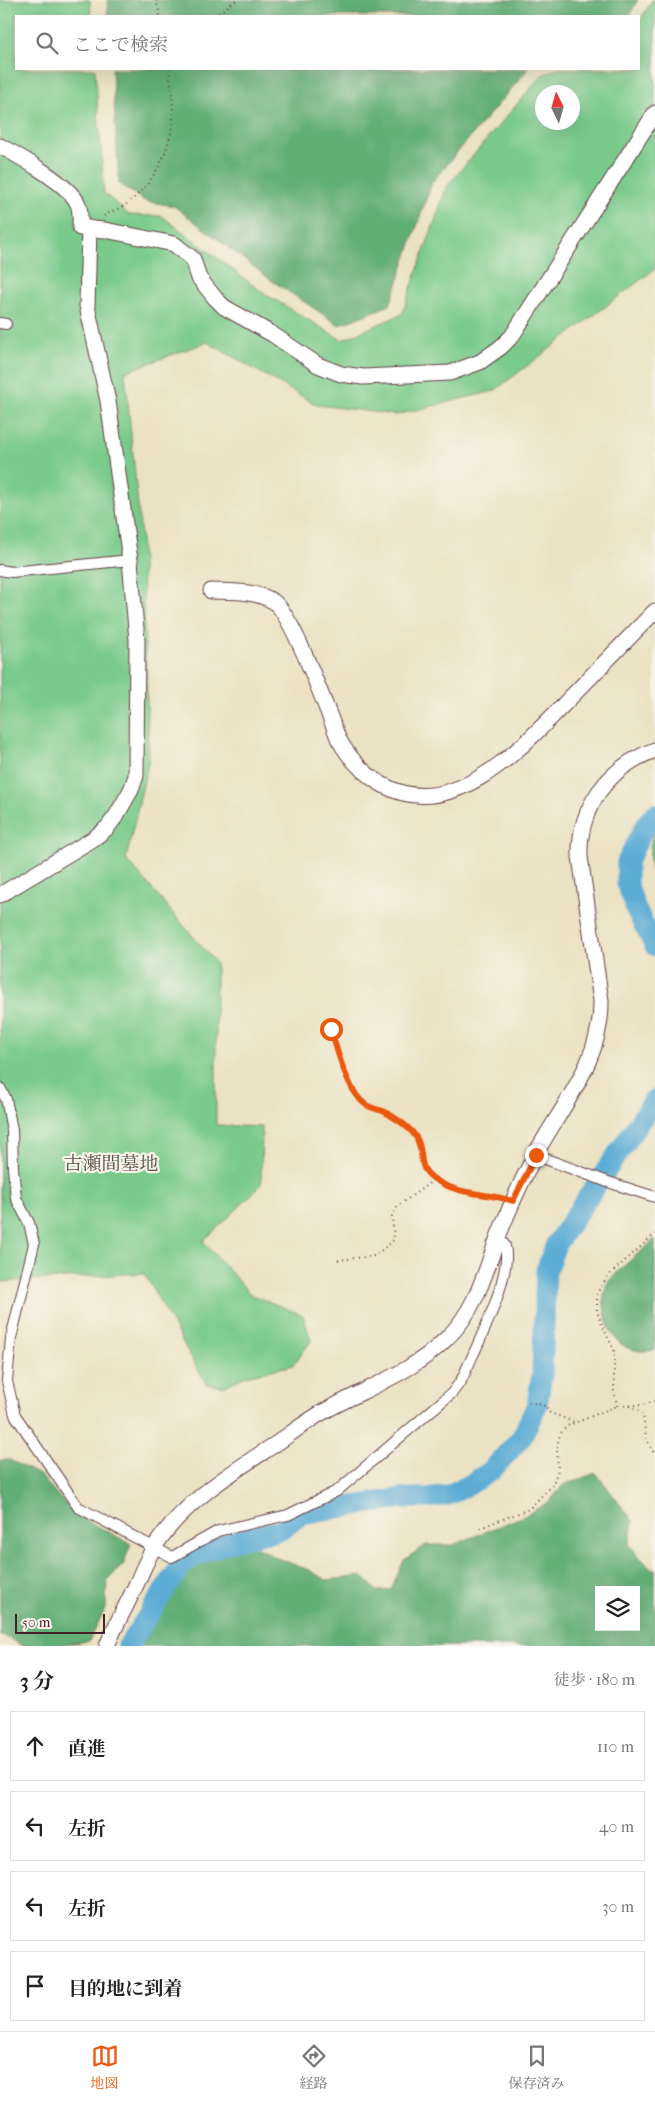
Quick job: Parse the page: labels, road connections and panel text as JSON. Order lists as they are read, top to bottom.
{
  "parks": ["古瀬間墓地"],
  "scale_bar": "50 m",
  "north": "top",
  "page": {
    "search": "ここで検索",
    "scale": "50 m",
    "heading": ["3 分", "徒歩 · 180 m"],
    "list": [
      ["直進", "110 m"],
      ["左折", "40 m"],
      ["左折", "30 m"],
      "目的地に到着"
    ],
    "nav": ["地図", "経路", "保存済み"]
  }
}
